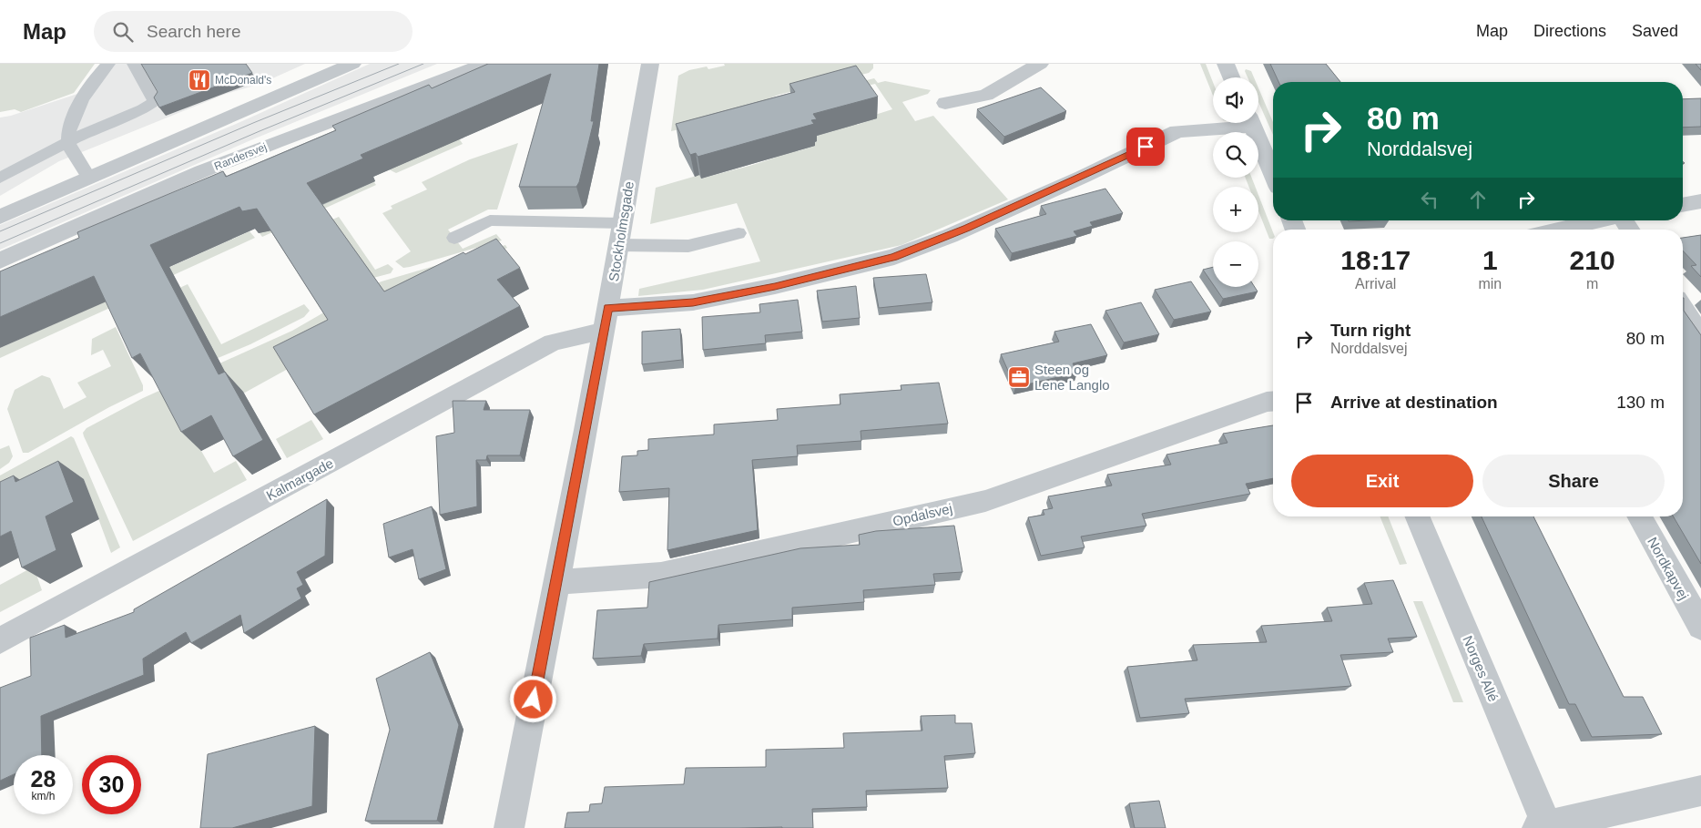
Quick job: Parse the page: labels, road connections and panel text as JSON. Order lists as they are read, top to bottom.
{
  "streets": {
    "street": [
      "Randersvej",
      "Stockholmsgade",
      "Kalmargade",
      "Opdalsvej",
      "Nordkapvej",
      "Norges Allé"
    ]
  },
  "crossings": [
    ["Stockholmsgade", "Kalmargade"],
    ["Stockholmsgade", "Opdalsvej"]
  ],
  "places": {
    "restaurant": ["McDonald's"],
    "office": ["Steen og Lene Langlo"]
  },
  "page": {
    "header": "Map",
    "search": "Search here",
    "nav": ["Map", "Directions", "Saved"],
    "map_buttons": ["+", "−"],
    "turn": ["80 m", "Norddalsvej"],
    "eta": [
      "18:17",
      "Arrival",
      "1",
      "min",
      "210",
      "m"
    ],
    "list": [
      {
        "name": "Turn right",
        "note": "Norddalsvej",
        "value": "80 m"
      },
      {
        "name": "Arrive at destination",
        "value": "130 m"
      }
    ],
    "buttons": ["Exit", "Share"],
    "speed": "28 km/h",
    "limit": "30"
  }
}
